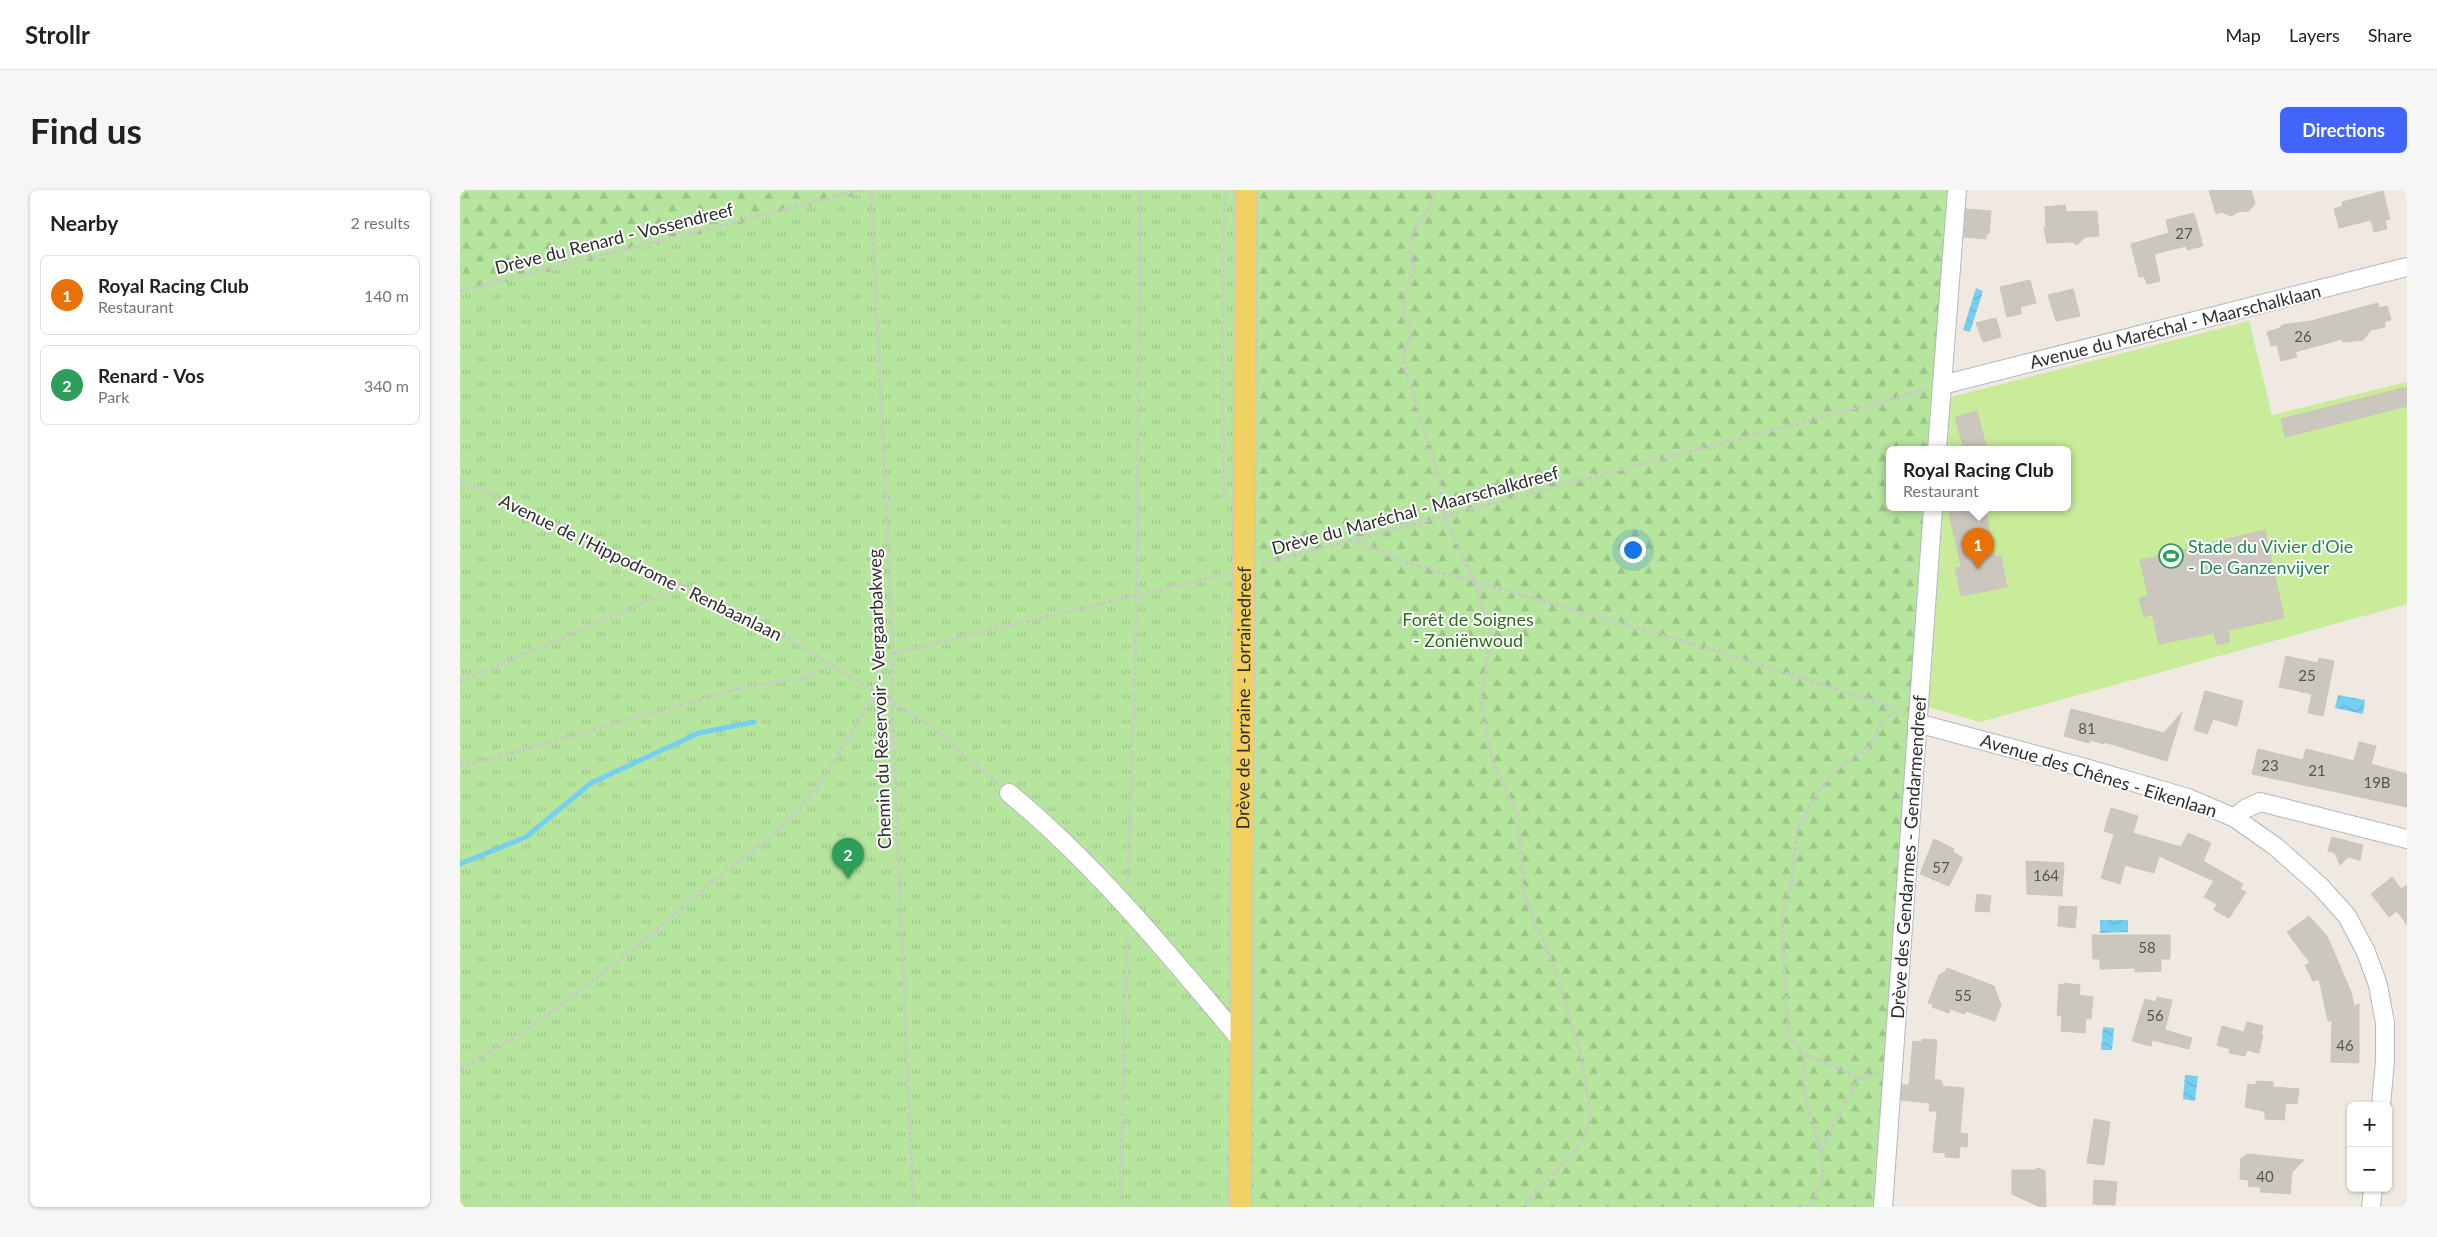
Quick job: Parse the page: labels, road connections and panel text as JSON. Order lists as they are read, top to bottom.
{
  "streets": {
    "main road": ["Drève de Lorraine - Lorrainedreef"],
    "street": ["Avenue du Maréchal - Maarschalklaan", "Avenue des Chênes - Eikenlaan", "Drève des Gendarmes - Gendarmendreef"],
    "path": [
      "Drève du Renard - Vossendreef",
      "Drève du Maréchal - Maarschalkdreef",
      "Avenue de l'Hippodrome - Renbaanlaan",
      "Chemin du Réservoir - Vergaarbakweg"
    ]
  },
  "crossings": [
    ["Avenue du Maréchal - Maarschalklaan", "Drève du Maréchal - Maarschalkdreef"],
    ["Drève du Maréchal - Maarschalkdreef", "Drève de Lorraine - Lorrainedreef"],
    ["Drève du Maréchal - Maarschalkdreef", "Chemin du Réservoir - Vergaarbakweg"],
    ["Avenue de l'Hippodrome - Renbaanlaan", "Chemin du Réservoir - Vergaarbakweg"],
    ["Avenue des Chênes - Eikenlaan", "Drève des Gendarmes - Gendarmendreef"]
  ],
  "parks": ["Forêt de Soignes - Zoniënwoud"],
  "places": {
    "sports": ["Stade du Vivier d'Oie - De Ganzenvijver"]
  },
  "house_numbers": [
    "27",
    "26",
    "25",
    "81",
    "23",
    "21",
    "19B",
    "57",
    "164",
    "58",
    "55",
    "56",
    "46",
    "40"
  ],
  "page": {
    "header": "Strollr",
    "nav": ["Map", "Layers", "Share"],
    "buttons": "Directions",
    "title": "Find us",
    "heading": ["Nearby", "2 results"],
    "list": [
      {
        "mark": "1",
        "name": "Royal Racing Club",
        "note": "Restaurant",
        "value": "140 m"
      },
      {
        "mark": "2",
        "name": "Renard - Vos",
        "note": "Park",
        "value": "340 m"
      }
    ],
    "popup": ["Royal Racing Club", "Restaurant"],
    "pins": ["1", "2"],
    "map_buttons": ["+", "−"]
  }
}
